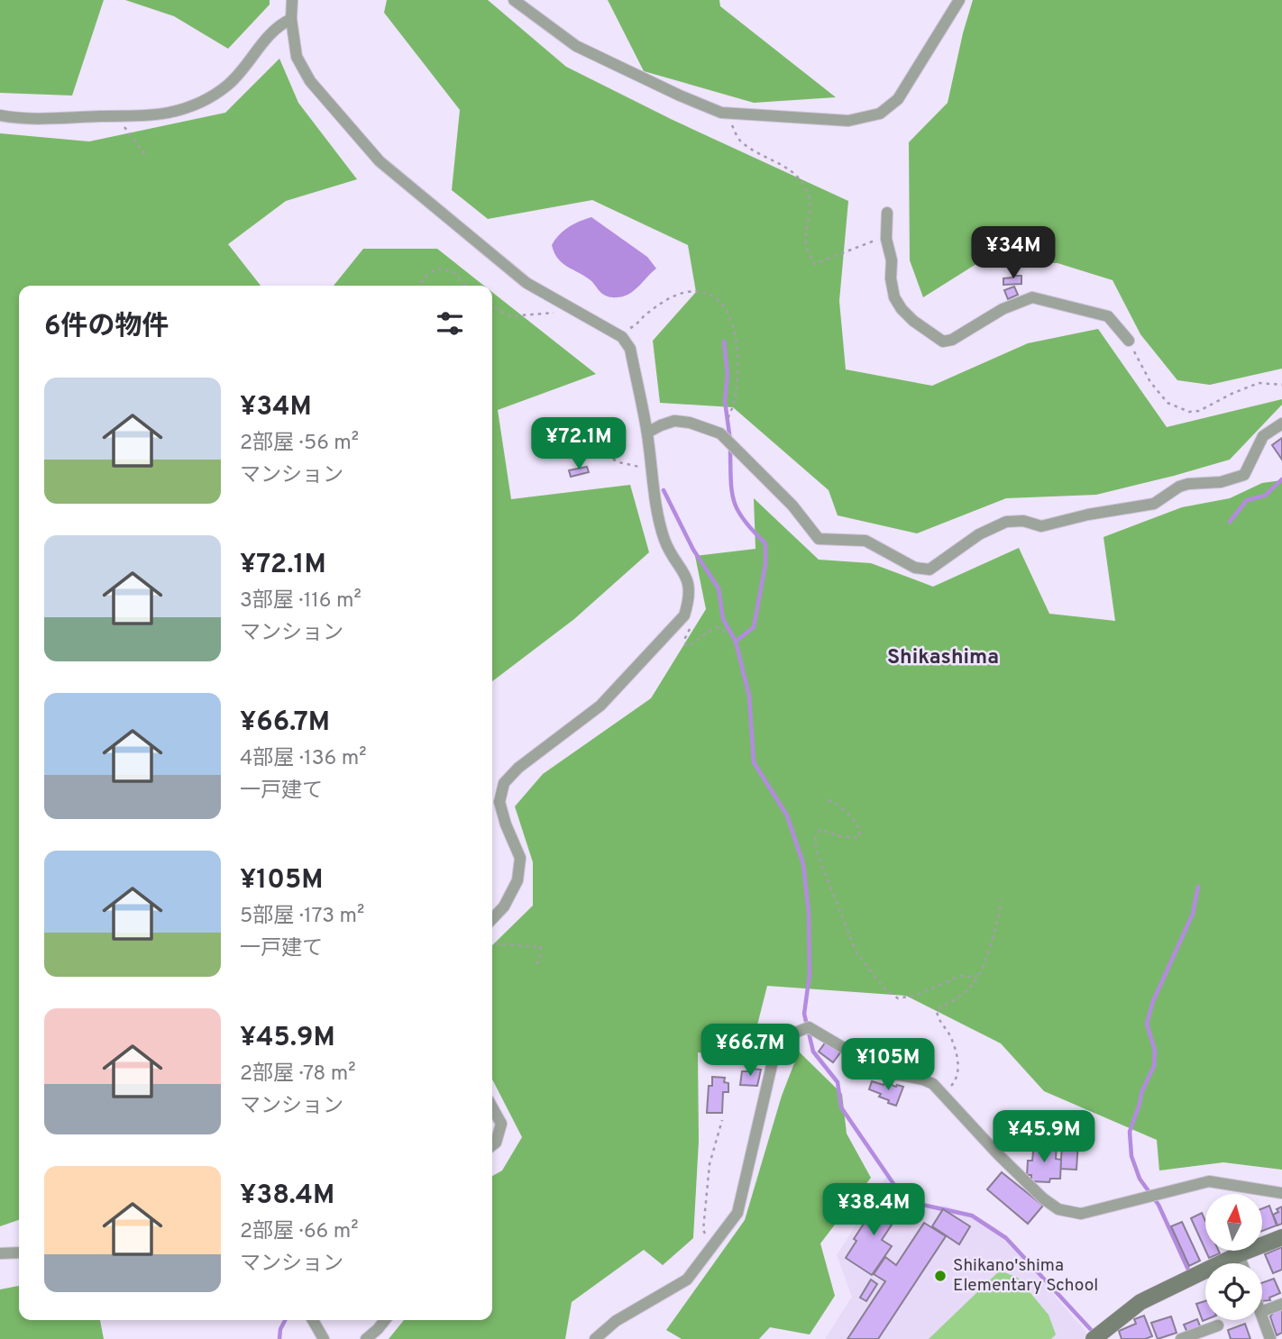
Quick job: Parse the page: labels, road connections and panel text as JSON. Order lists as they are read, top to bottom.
{
  "districts": ["Shikashima"],
  "places": ["Shikano'shima Elementary School"],
  "north": "top",
  "page": {
    "price": [
      "¥34M",
      "¥72.1M",
      "¥66.7M",
      "¥105M",
      "¥45.9M",
      "¥38.4M"
    ],
    "heading": "6件の物件",
    "list": [
      {
        "name": "¥34M",
        "note": "2部屋 · 56 m² · マンション"
      },
      {
        "name": "¥72.1M",
        "note": "3部屋 · 116 m² · マンション"
      },
      {
        "name": "¥66.7M",
        "note": "4部屋 · 136 m² · 一戸建て"
      },
      {
        "name": "¥105M",
        "note": "5部屋 · 173 m² · 一戸建て"
      },
      {
        "name": "¥45.9M",
        "note": "2部屋 · 78 m² · マンション"
      },
      {
        "name": "¥38.4M",
        "note": "2部屋 · 66 m² · マンション"
      }
    ]
  }
}
